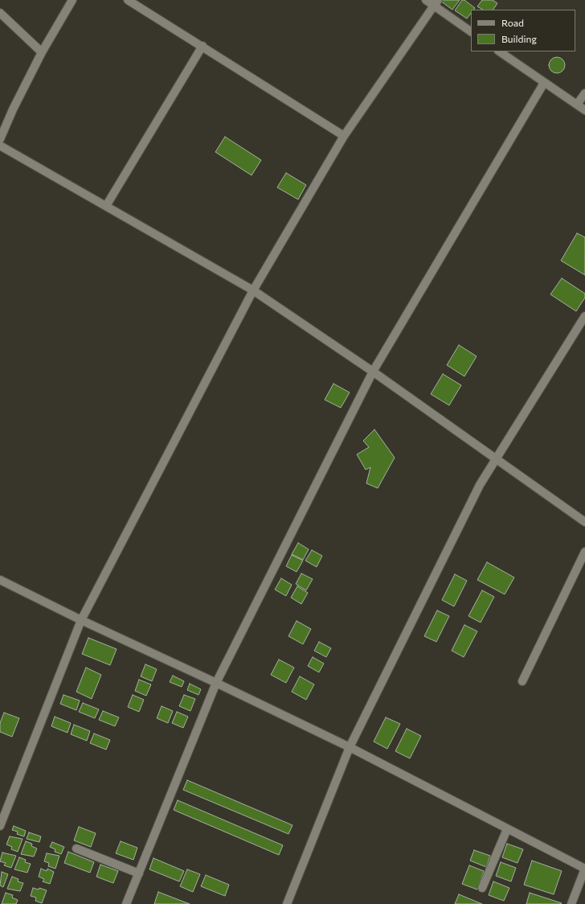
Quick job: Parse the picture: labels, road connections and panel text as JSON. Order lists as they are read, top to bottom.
{
  "legend": ["Road", "Building"]
}
